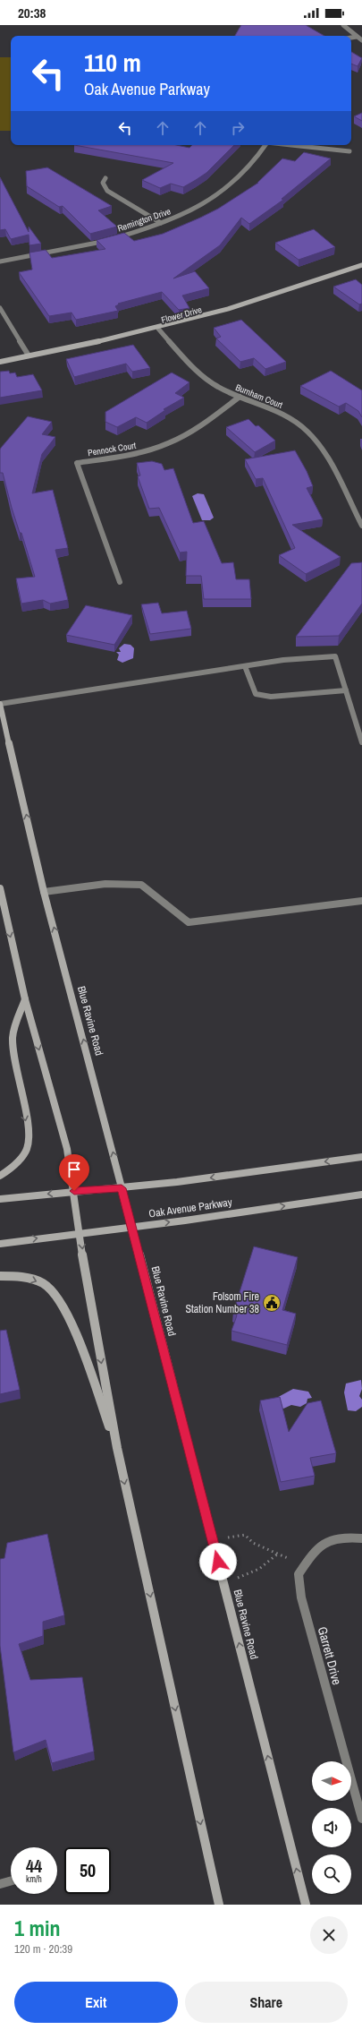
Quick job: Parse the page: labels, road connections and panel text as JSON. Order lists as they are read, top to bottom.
{
  "streets": {
    "main road": ["Flower Drive", "Blue Ravine Road", "Oak Avenue Parkway"],
    "street": [
      "Remington Drive",
      "Burnham Court",
      "Pennock Court",
      "Garrett Drive"
    ]
  },
  "crossings": [
    ["Flower Drive", "Burnham Court"],
    ["Burnham Court", "Pennock Court"],
    ["Blue Ravine Road", "Oak Avenue Parkway"]
  ],
  "places": {
    "public building": ["Folsom Fire Station Number 38"]
  },
  "north": "right",
  "page": {
    "status": "20:38",
    "turn": ["110 m", "Oak Avenue Parkway"],
    "speed": "44 km/h",
    "limit": "50",
    "heading": ["1 min", "120 m · 20:39"],
    "buttons": ["Exit", "Share"]
  }
}
